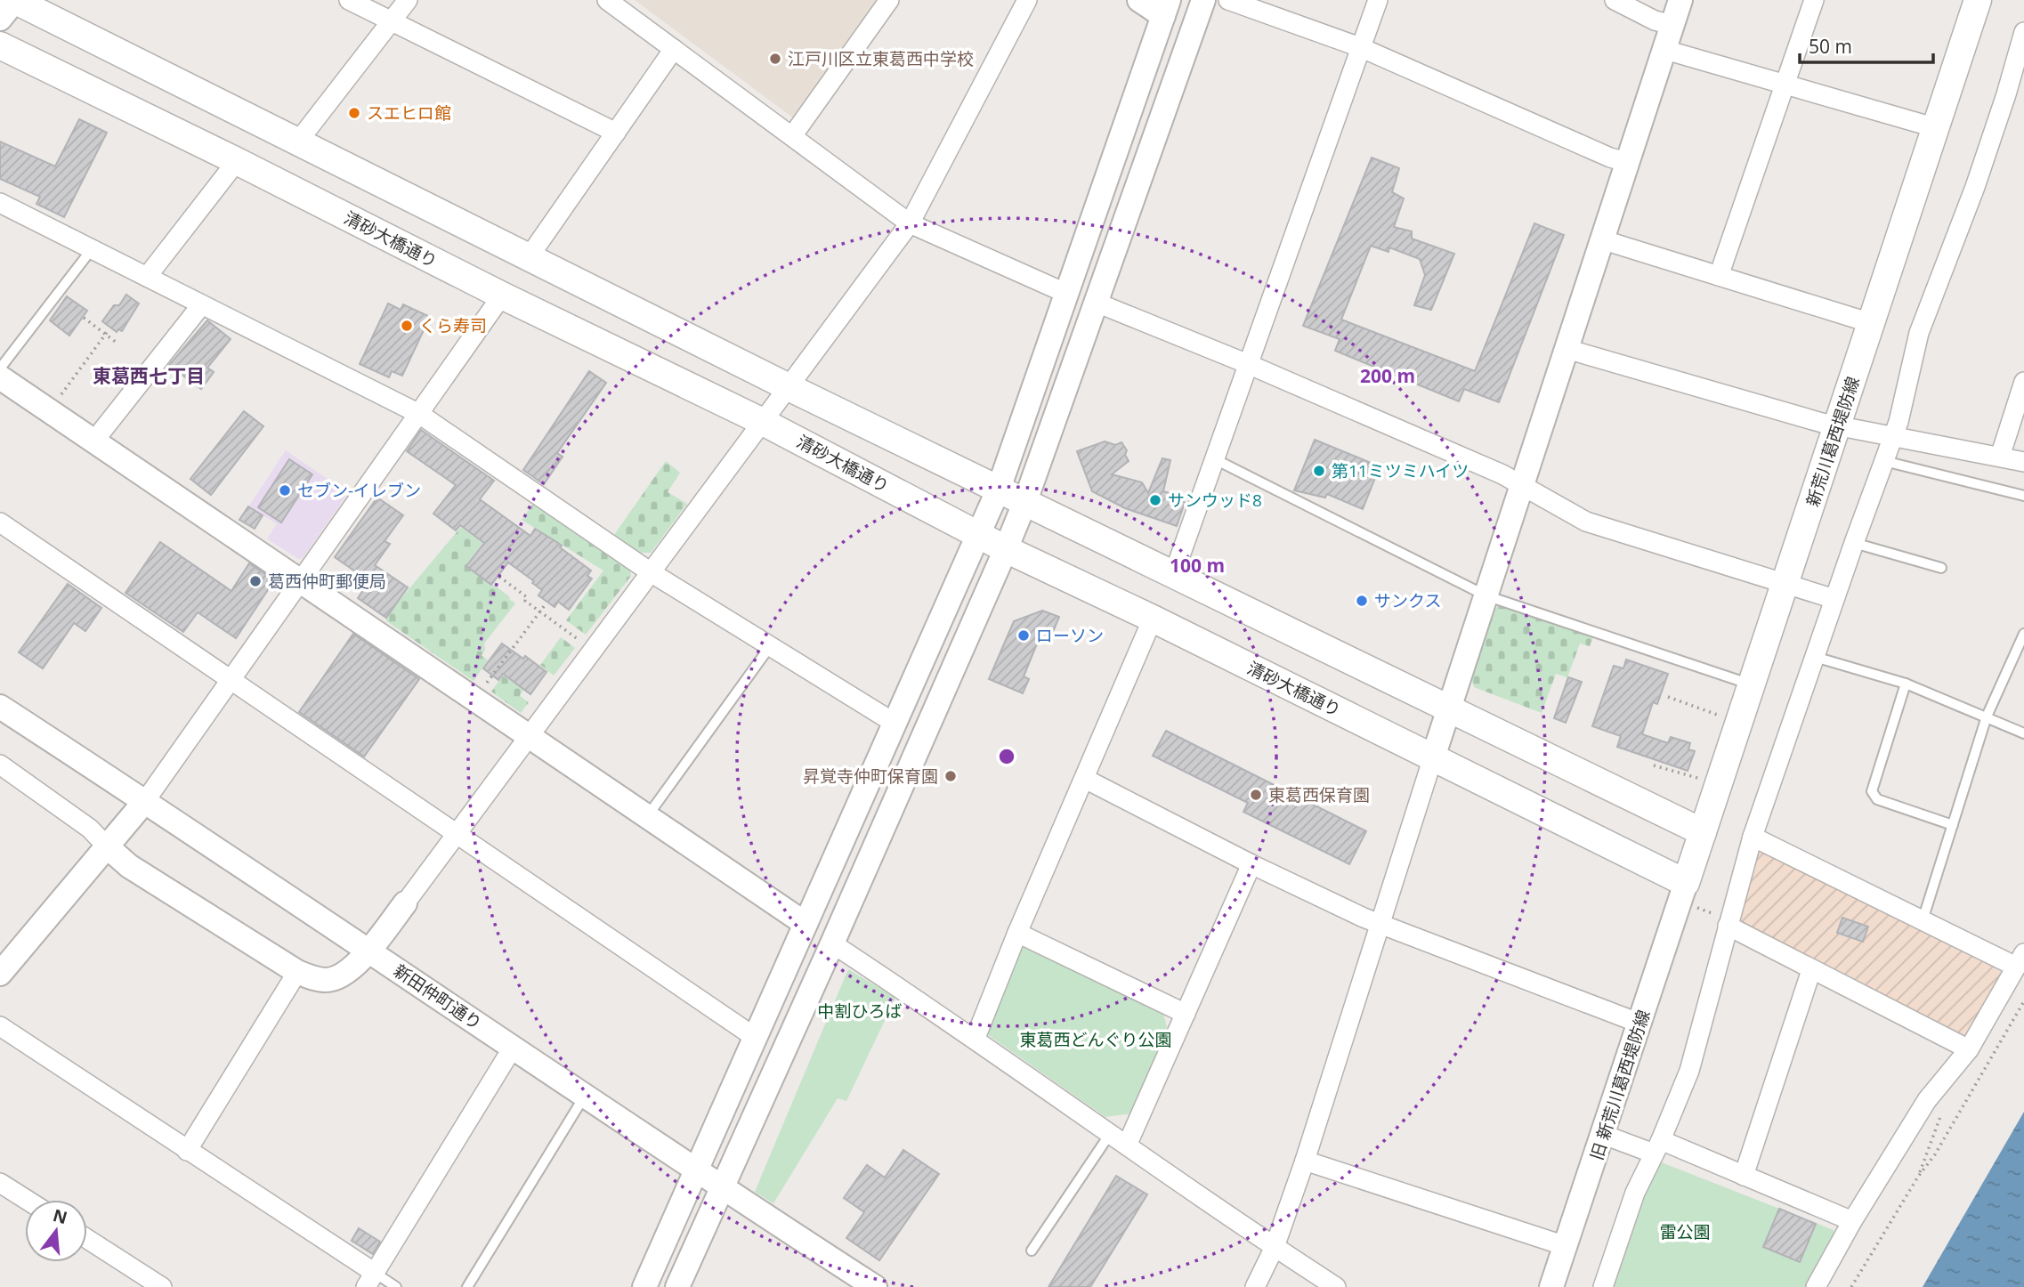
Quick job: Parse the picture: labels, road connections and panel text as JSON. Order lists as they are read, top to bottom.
{
  "streets": {
    "main road": ["清砂大橋通り", "新荒川葛西堤防線"],
    "street": ["新田仲町通り", "旧 新荒川葛西堤防線"]
  },
  "crossings": [
    ["清砂大橋通り", "新荒川葛西堤防線"],
    ["清砂大橋通り", "旧 新荒川葛西堤防線"],
    ["新荒川葛西堤防線", "旧 新荒川葛西堤防線"]
  ],
  "districts": ["東葛西七丁目"],
  "parks": ["中割ひろば", "東葛西どんぐり公園", "雷公園"],
  "places": [
    "江戸川区立東葛西中学校",
    "スエヒロ館",
    "くら寿司",
    "第11ミツミハイツ",
    "セブン-イレブン",
    "サンウッド8",
    "葛西仲町郵便局",
    "サンクス",
    "ローソン",
    "昇覚寺仲町保育園",
    "東葛西保育園"
  ],
  "scale_bar": "50 m",
  "north": "top",
  "rings": ["200 m", "100 m"]
}
